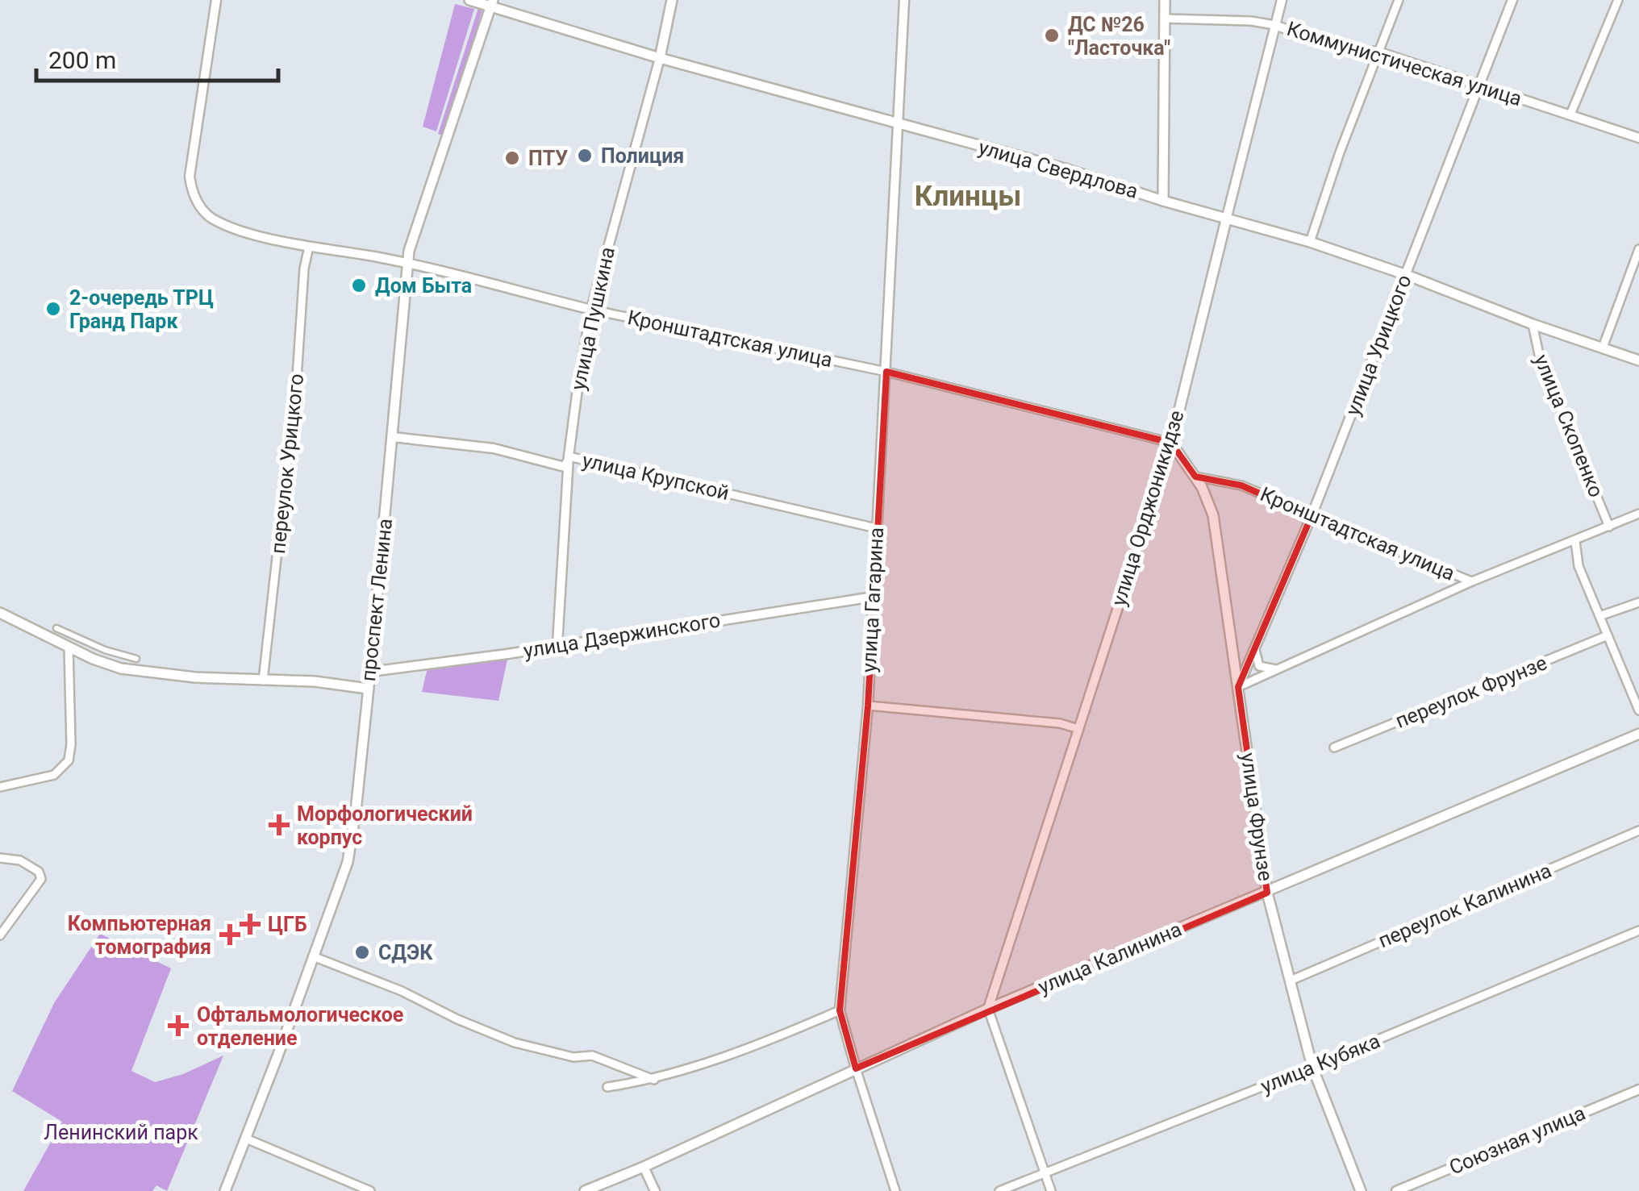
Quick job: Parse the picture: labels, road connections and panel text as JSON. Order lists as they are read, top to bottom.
{
  "streets": {
    "main road": [
      "улица Свердлова",
      "улица Пушкина",
      "улица Орджоникидзе",
      "проспект Ленина",
      "улица Фрунзе",
      "улица Калинина"
    ],
    "street": [
      "Коммунистическая улица",
      "Кронштадтская улица",
      "улица Урицкого",
      "улица Скопенко",
      "переулок Урицкого",
      "улица Крупской",
      "улица Гагарина",
      "улица Дзержинского",
      "переулок Фрунзе",
      "переулок Калинина",
      "улица Кубяка",
      "Союзная улица"
    ]
  },
  "crossings": [
    ["Коммунистическая улица", "улица Урицкого"],
    ["Коммунистическая улица", "улица Орджоникидзе"],
    ["улица Свердлова", "улица Пушкина"],
    ["улица Свердлова", "улица Урицкого"],
    ["улица Свердлова", "улица Скопенко"],
    ["улица Свердлова", "улица Орджоникидзе"],
    ["улица Свердлова", "проспект Ленина"],
    ["улица Свердлова", "улица Гагарина"],
    ["улица Пушкина", "Кронштадтская улица"],
    ["улица Пушкина", "улица Крупской"],
    ["улица Пушкина", "улица Дзержинского"],
    ["Кронштадтская улица", "улица Урицкого"],
    ["Кронштадтская улица", "переулок Урицкого"],
    ["Кронштадтская улица", "улица Орджоникидзе"],
    ["Кронштадтская улица", "проспект Ленина"],
    ["Кронштадтская улица", "улица Гагарина"],
    ["Кронштадтская улица", "улица Фрунзе"],
    ["улица Урицкого", "улица Фрунзе"],
    ["улица Крупской", "проспект Ленина"],
    ["улица Крупской", "улица Гагарина"],
    ["улица Орджоникидзе", "улица Фрунзе"],
    ["улица Орджоникидзе", "улица Калинина"],
    ["проспект Ленина", "улица Дзержинского"],
    ["улица Гагарина", "улица Дзержинского"],
    ["улица Гагарина", "улица Калинина"],
    ["улица Фрунзе", "переулок Калинина"],
    ["улица Фрунзе", "улица Калинина"],
    ["улица Фрунзе", "улица Кубяка"]
  ],
  "districts": ["Клинцы"],
  "parks": ["Ленинский парк"],
  "places": {
    "other": [
      "ДС №26 \"Ласточка\"",
      "Полиция",
      "ПТУ",
      "Дом Быта",
      "2-очередь ТРЦ Гранд Парк",
      "СДЭК"
    ],
    "health": [
      "Морфологический корпус",
      "ЦГБ",
      "Компьютерная томография",
      "Офтальмологическое отделение"
    ]
  },
  "scale_bar": "200 m"
}
